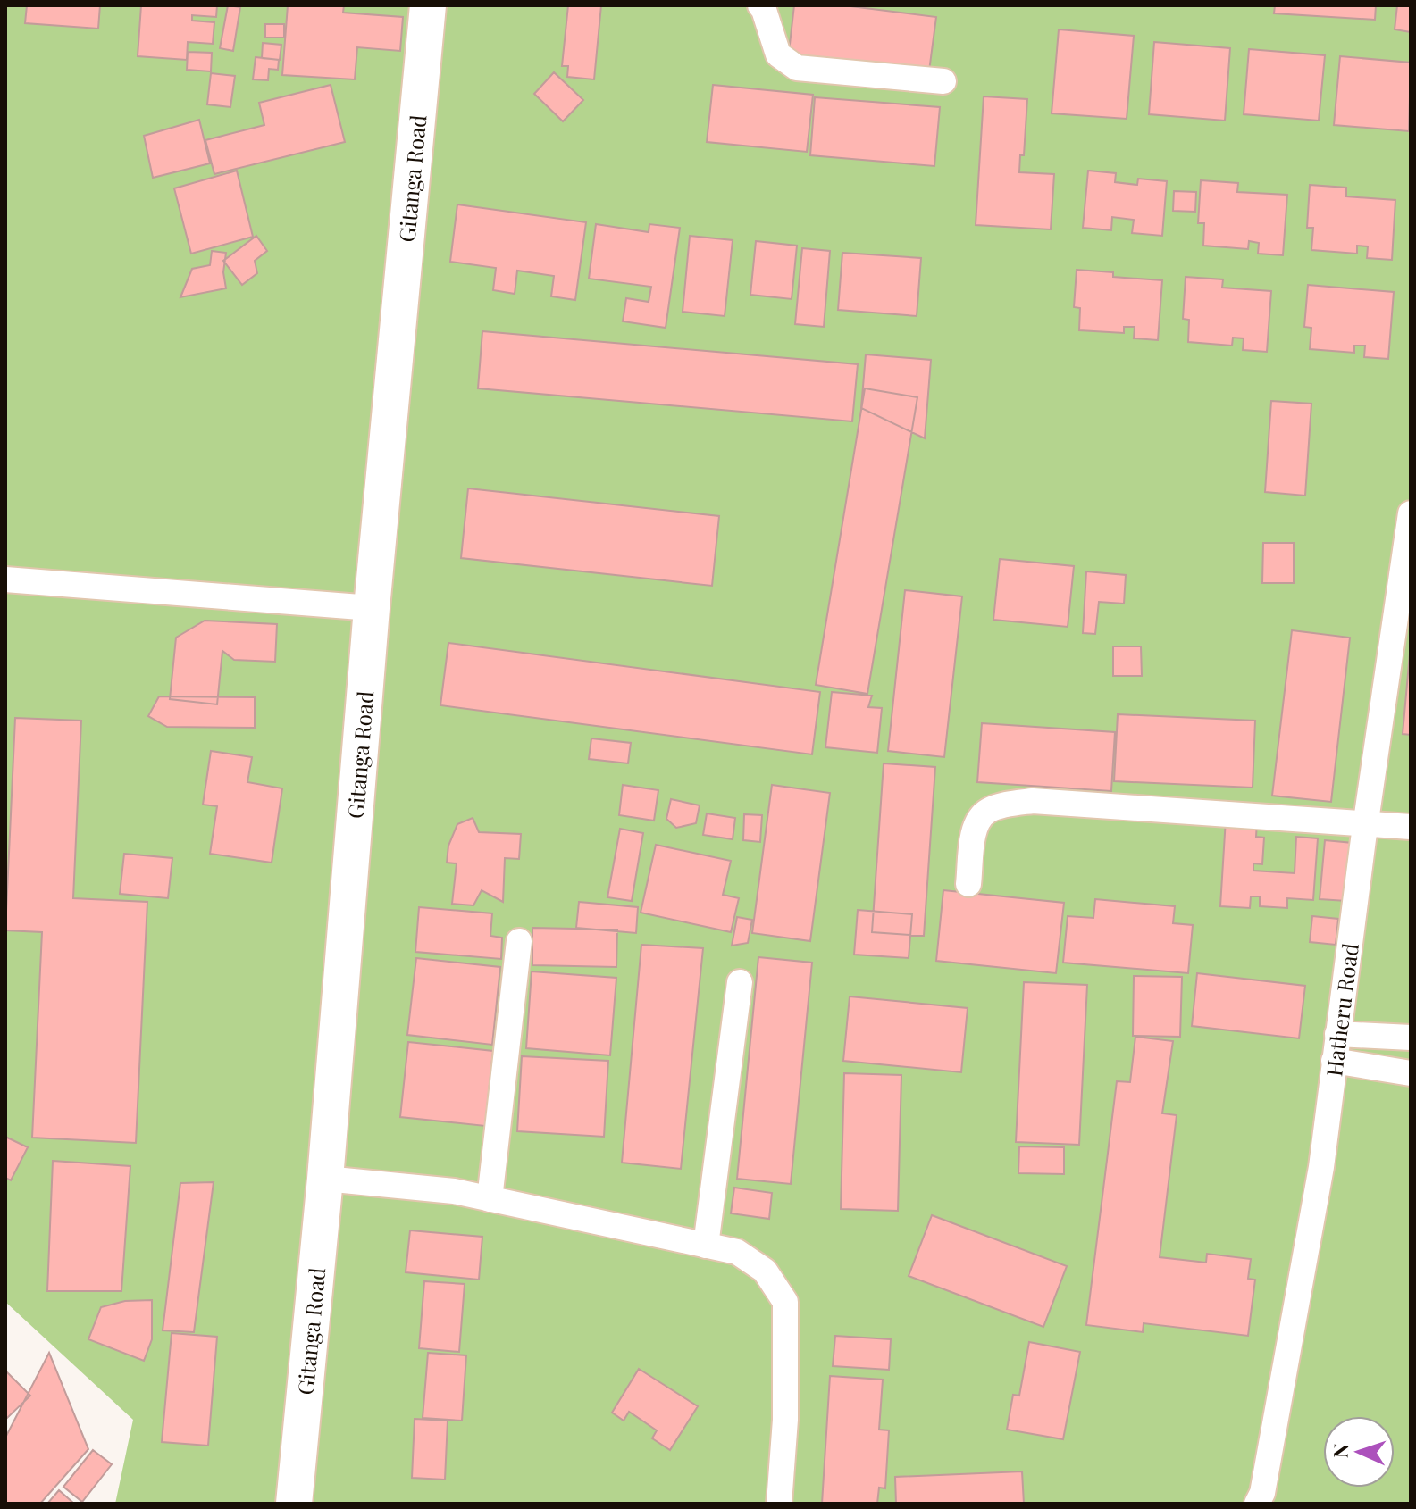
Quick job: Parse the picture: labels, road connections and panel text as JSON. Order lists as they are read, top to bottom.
{
  "streets": {
    "main road": ["Gitanga Road"],
    "street": ["Hatheru Road"]
  },
  "north": "left"
}
